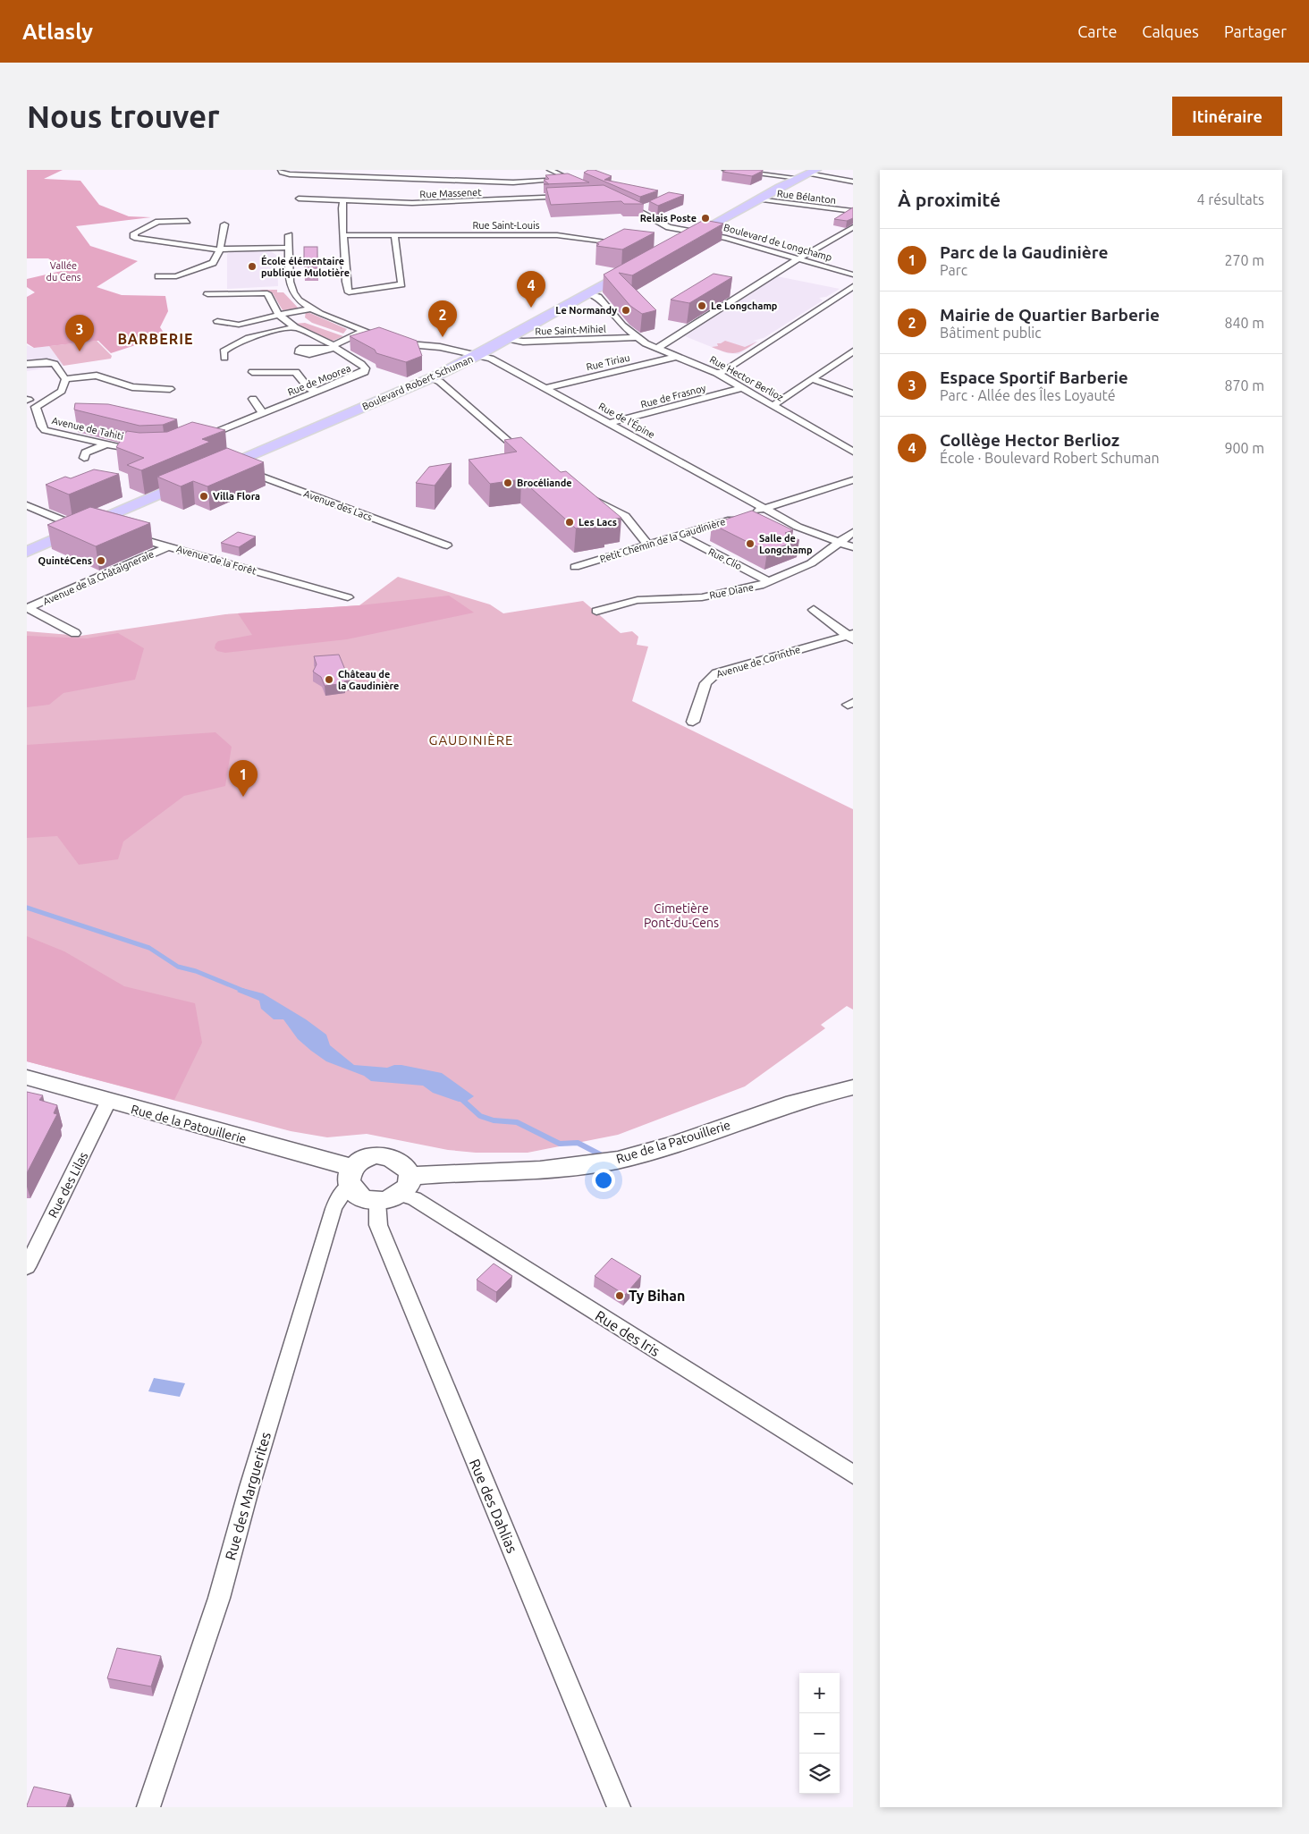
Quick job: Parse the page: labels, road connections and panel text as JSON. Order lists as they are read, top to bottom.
{
  "streets": {
    "main road": ["Boulevard Robert Schuman"],
    "street": [
      "Rue Massenet",
      "Rue Bélanton",
      "Rue Saint-Louis",
      "Boulevard de Longchamp",
      "Rue Saint-Mihiel",
      "Rue Tiriau",
      "Rue Hector Berlioz",
      "Rue de Moorea",
      "Rue de Frasnoy",
      "Rue de l'Épine",
      "Avenue de Tahiti",
      "Avenue des Lacs",
      "Petit Chemin de la Gaudinière",
      "Rue Clio",
      "Avenue de la Forêt",
      "Avenue de la Châtaigneraie",
      "Rue Diane",
      "Avenue de Corinthe",
      "Rue de la Patouillerie",
      "Rue des Lilas",
      "Rue des Iris",
      "Rue des Marguerites",
      "Rue des Dahlias"
    ]
  },
  "crossings": [
    ["Rue Saint-Mihiel", "Rue Hector Berlioz"],
    ["Rue Saint-Mihiel", "Boulevard Robert Schuman"],
    ["Rue Tiriau", "Rue Hector Berlioz"],
    ["Rue Tiriau", "Rue de l'Épine"],
    ["Rue Hector Berlioz", "Boulevard Robert Schuman"],
    ["Rue Hector Berlioz", "Rue de Frasnoy"],
    ["Boulevard Robert Schuman", "Rue de l'Épine"],
    ["Boulevard Robert Schuman", "Avenue des Lacs"],
    ["Rue de Frasnoy", "Rue de l'Épine"],
    ["Rue de l'Épine", "Petit Chemin de la Gaudinière"],
    ["Rue de l'Épine", "Rue Diane"],
    ["Petit Chemin de la Gaudinière", "Rue Clio"],
    ["Rue Clio", "Rue Diane"],
    ["Avenue de la Forêt", "Avenue de la Châtaigneraie"],
    ["Rue de la Patouillerie", "Rue des Lilas"],
    ["Rue de la Patouillerie", "Rue des Iris"],
    ["Rue de la Patouillerie", "Rue des Marguerites"],
    ["Rue de la Patouillerie", "Rue des Dahlias"],
    ["Rue des Iris", "Rue des Marguerites"],
    ["Rue des Iris", "Rue des Dahlias"],
    ["Rue des Marguerites", "Rue des Dahlias"]
  ],
  "districts": ["BARBERIE", "GAUDINIÈRE"],
  "parks": ["Vallée du Cens", "Cimetière Pont-du-Cens"],
  "places": [
    "Relais Poste",
    "École élémentaire publique Mulotière",
    "Le Longchamp",
    "Le Normandy",
    "Brocéliande",
    "Villa Flora",
    "Les Lacs",
    "Salle de Longchamp",
    "QuintéCens",
    "Château de la Gaudinière",
    "Ty Bihan"
  ],
  "page": {
    "header": "Atlasly",
    "nav": ["Carte", "Calques", "Partager"],
    "buttons": "Itinéraire",
    "title": "Nous trouver",
    "heading": ["À proximité", "4 résultats"],
    "list": [
      {
        "mark": "1",
        "name": "Parc de la Gaudinière",
        "note": "Parc",
        "value": "270 m"
      },
      {
        "mark": "2",
        "name": "Mairie de Quartier Barberie",
        "note": "Bâtiment public",
        "value": "840 m"
      },
      {
        "mark": "3",
        "name": "Espace Sportif Barberie",
        "note": "Parc · Allée des Îles Loyauté",
        "value": "870 m"
      },
      {
        "mark": "4",
        "name": "Collège Hector Berlioz",
        "note": "École · Boulevard Robert Schuman",
        "value": "900 m"
      }
    ],
    "pins": [
      "4",
      "2",
      "3",
      "1"
    ],
    "map_buttons": ["+", "−"]
  }
}
